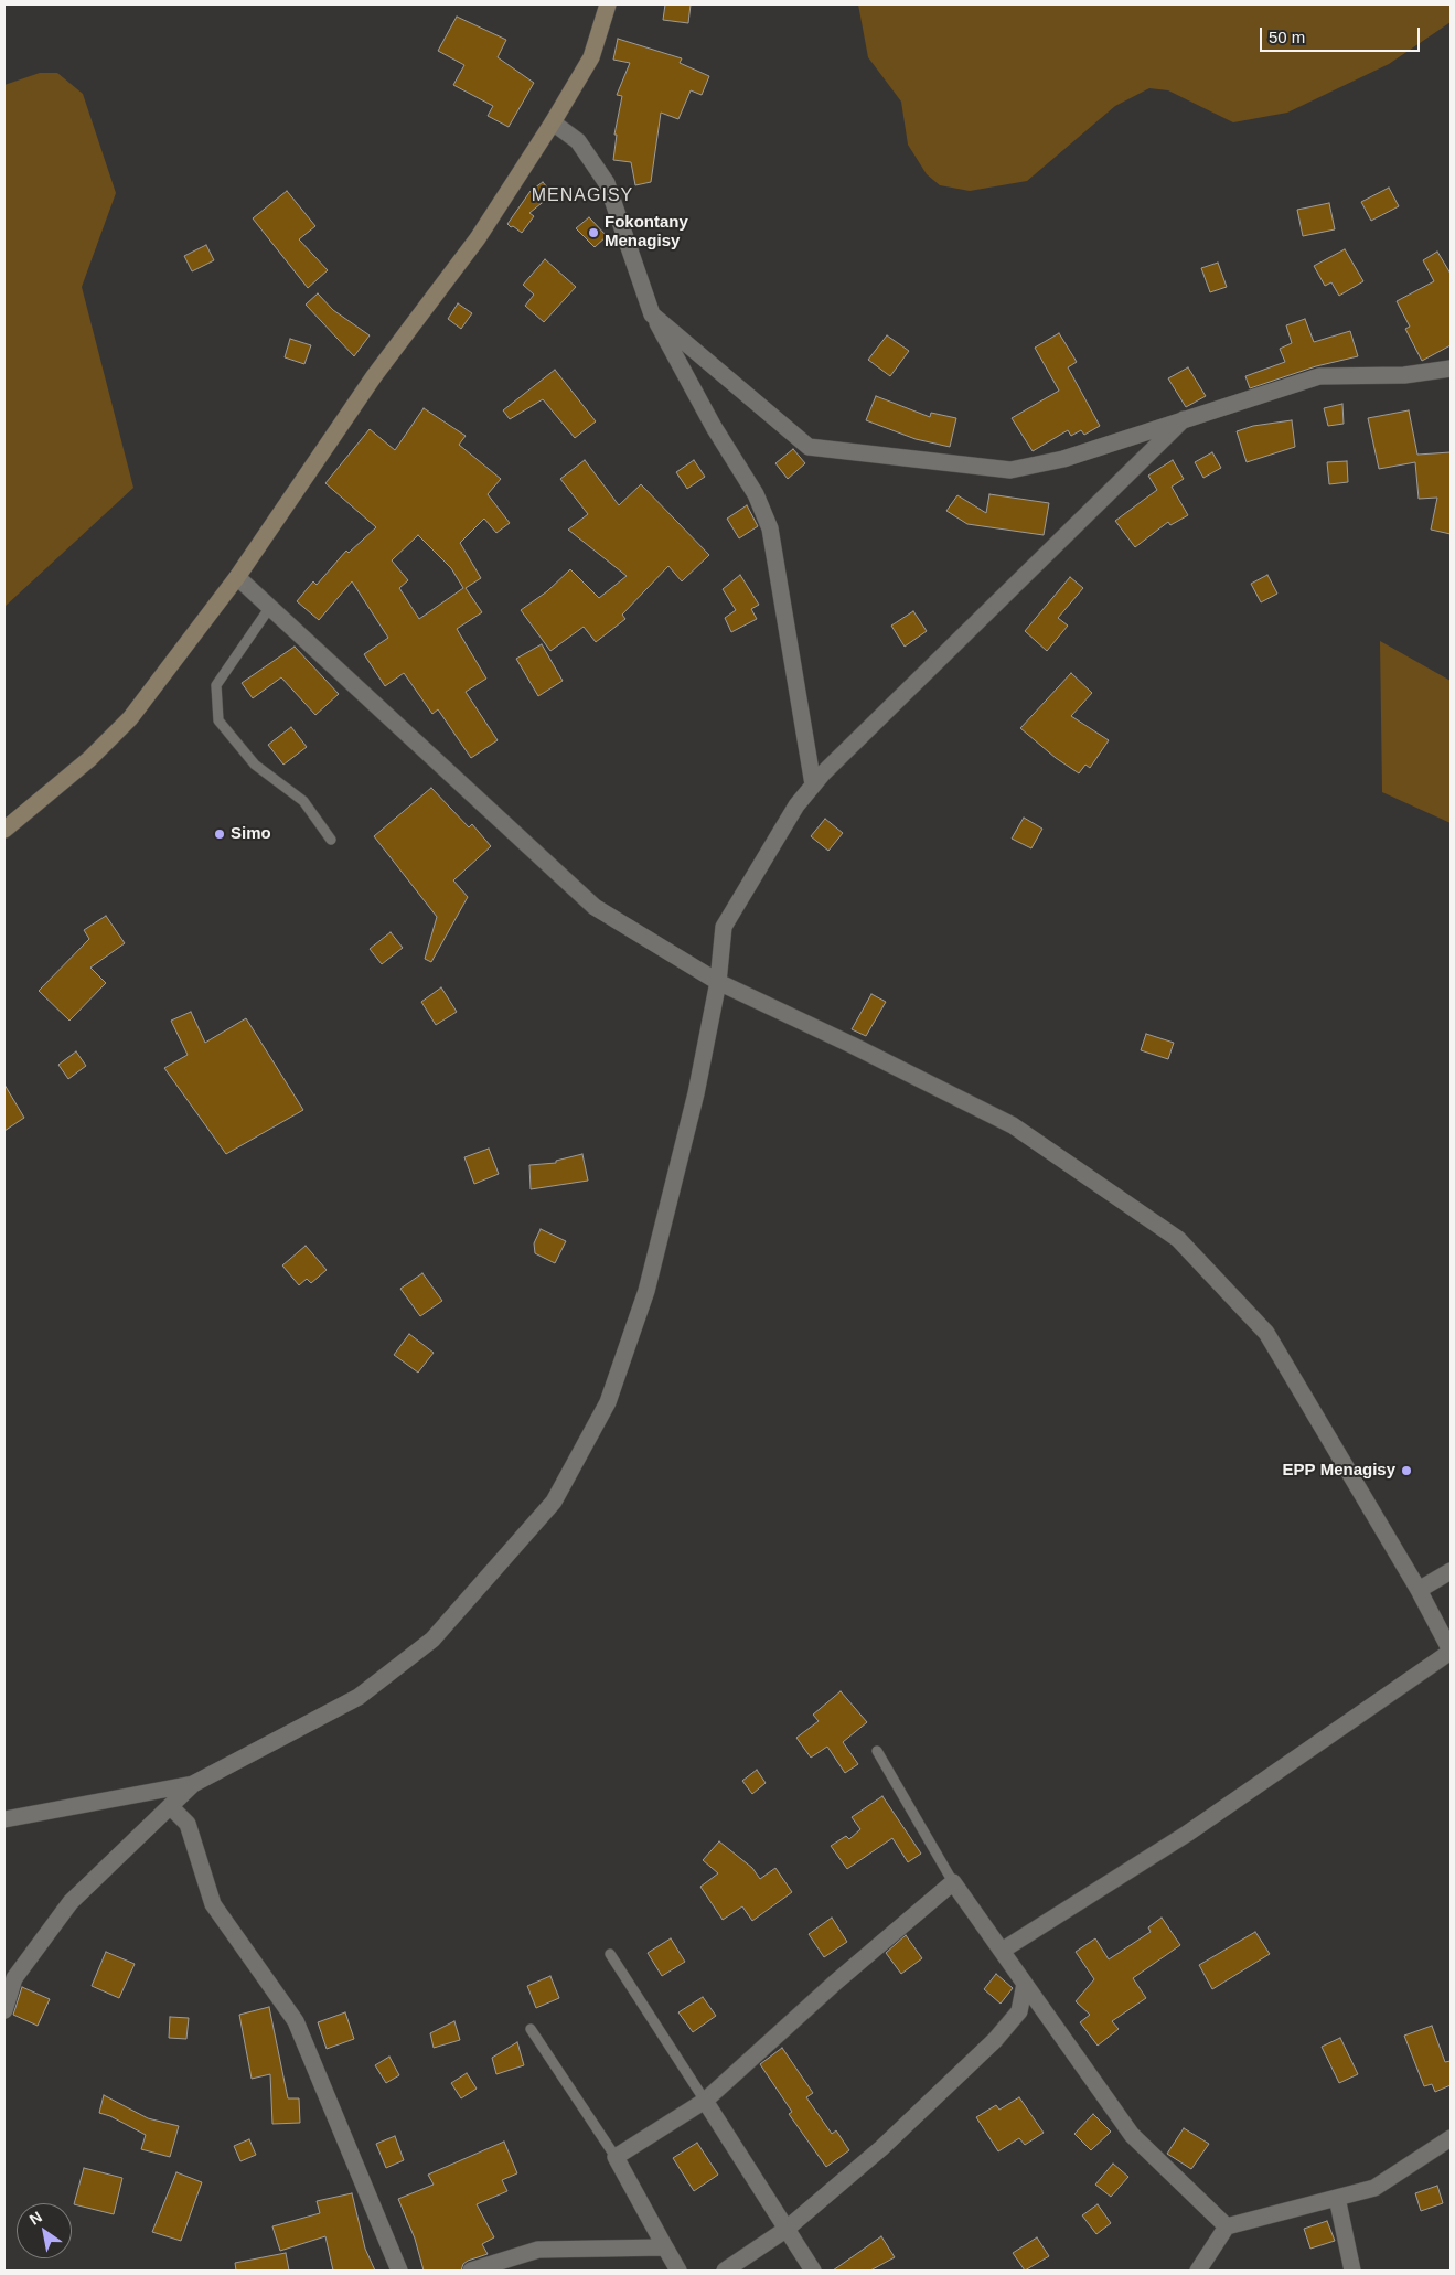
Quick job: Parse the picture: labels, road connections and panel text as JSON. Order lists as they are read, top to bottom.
{
  "districts": ["MENAGISY"],
  "places": ["Fokontany Menagisy", "Simo", "EPP Menagisy"],
  "scale_bar": "50 m",
  "north": "top left"
}
